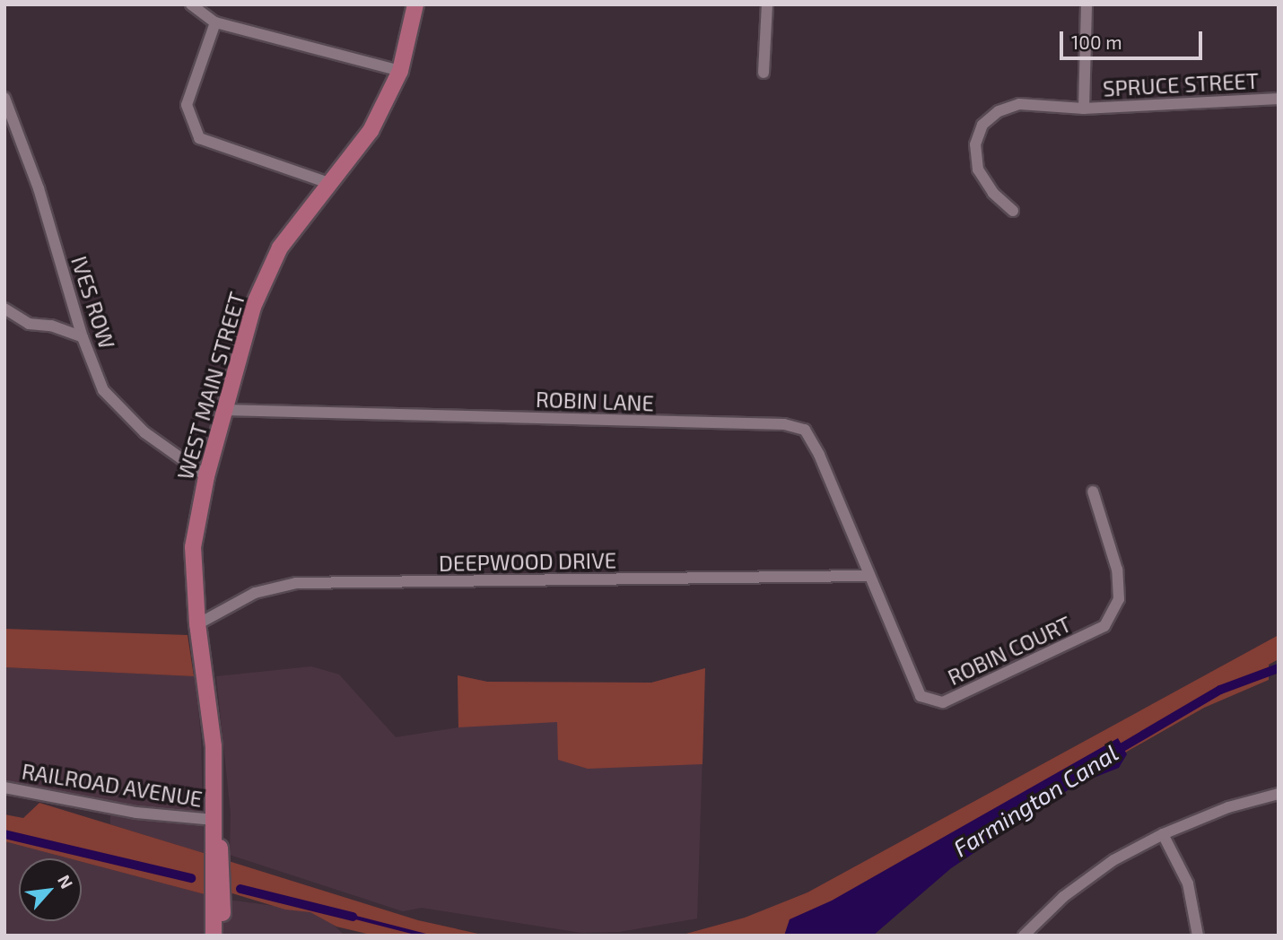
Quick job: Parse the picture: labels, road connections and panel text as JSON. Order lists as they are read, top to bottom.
{
  "streets": {
    "main road": ["WEST MAIN STREET"],
    "street": [
      "SPRUCE STREET",
      "IVES ROW",
      "ROBIN LANE",
      "DEEPWOOD DRIVE",
      "ROBIN COURT",
      "RAILROAD AVENUE"
    ]
  },
  "crossings": [
    ["IVES ROW", "WEST MAIN STREET"],
    ["WEST MAIN STREET", "ROBIN LANE"],
    ["WEST MAIN STREET", "DEEPWOOD DRIVE"],
    ["WEST MAIN STREET", "RAILROAD AVENUE"],
    ["ROBIN LANE", "DEEPWOOD DRIVE"],
    ["ROBIN LANE", "ROBIN COURT"],
    ["DEEPWOOD DRIVE", "ROBIN COURT"]
  ],
  "water": ["Farmington Canal"],
  "scale_bar": "100 m",
  "north": "top right"
}
